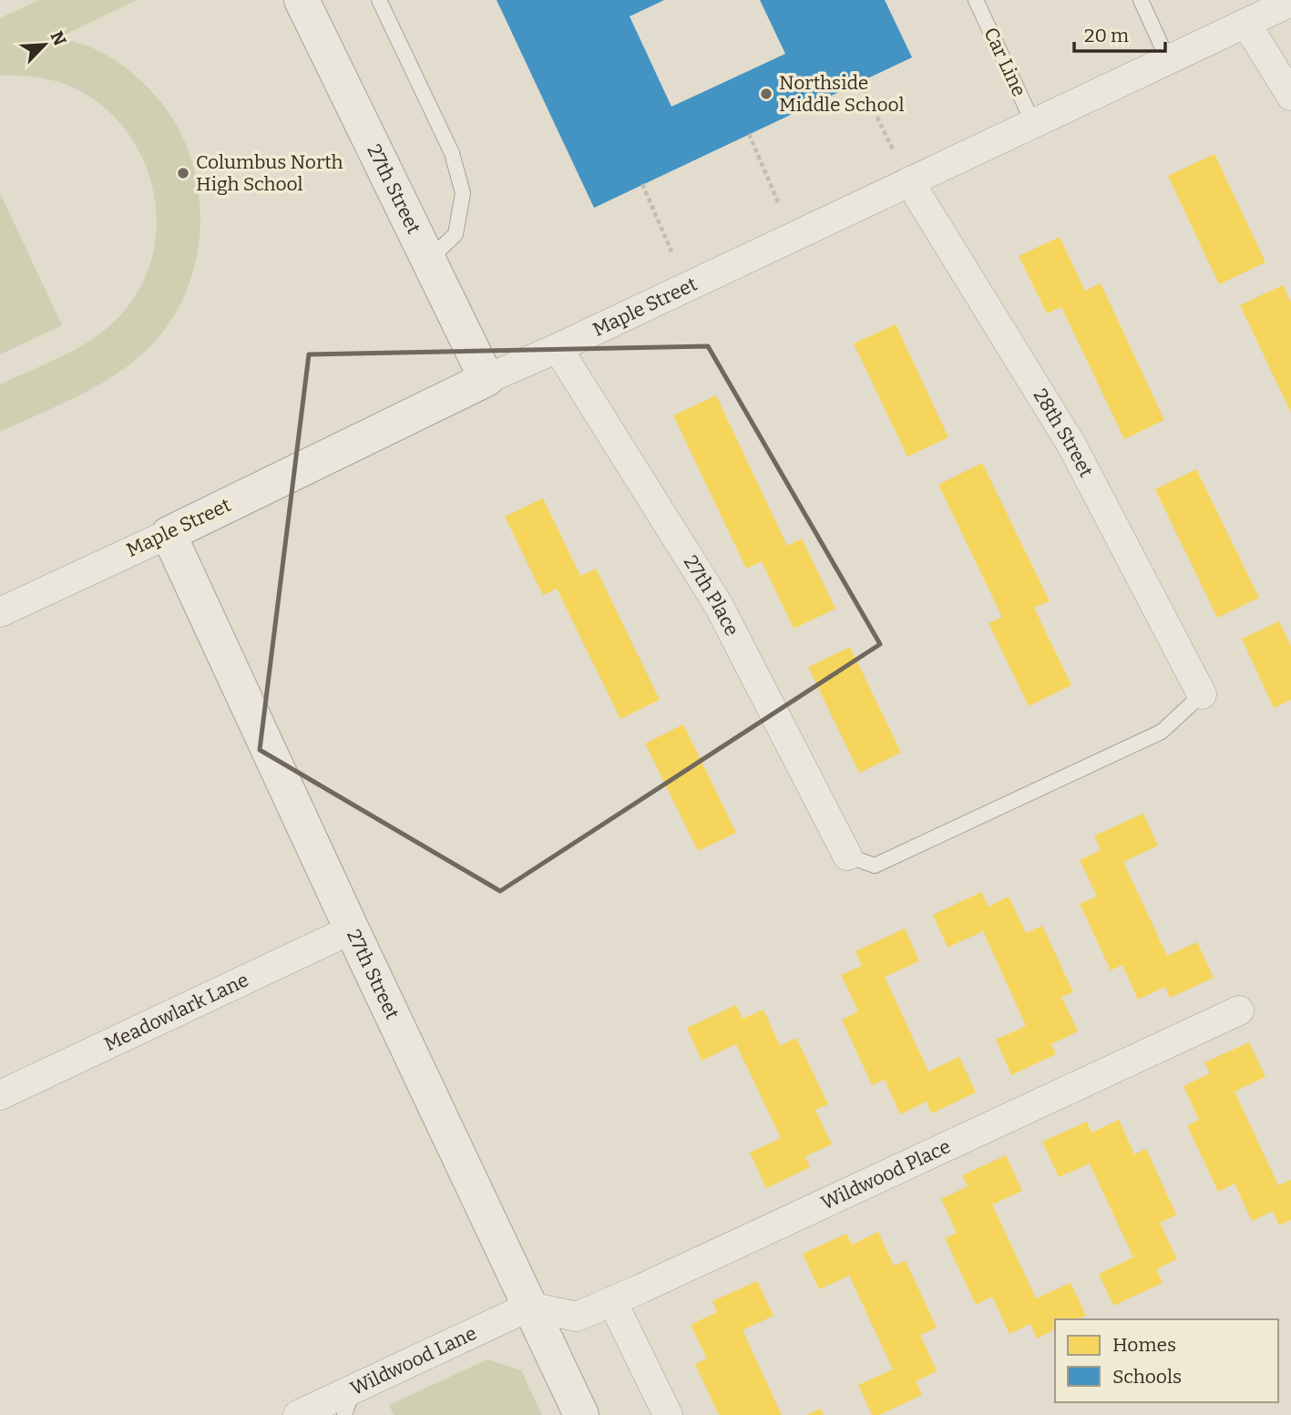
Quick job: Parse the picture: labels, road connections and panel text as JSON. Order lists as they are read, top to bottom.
{
  "streets": {
    "street": [
      "27th Street",
      "Maple Street",
      "28th Street",
      "27th Place",
      "Meadowlark Lane",
      "Wildwood Place",
      "Wildwood Lane"
    ],
    "lane": ["Car Line"]
  },
  "crossings": [
    ["Car Line", "Maple Street"],
    ["27th Street", "Maple Street"],
    ["27th Street", "Meadowlark Lane"],
    ["27th Street", "Wildwood Place"],
    ["27th Street", "Wildwood Lane"],
    ["Maple Street", "28th Street"],
    ["Maple Street", "27th Place"],
    ["Wildwood Place", "Wildwood Lane"]
  ],
  "places": ["Northside Middle School", "Columbus North High School"],
  "legend": ["Homes", "Schools"],
  "scale_bar": "20 m",
  "north": "top right"
}
